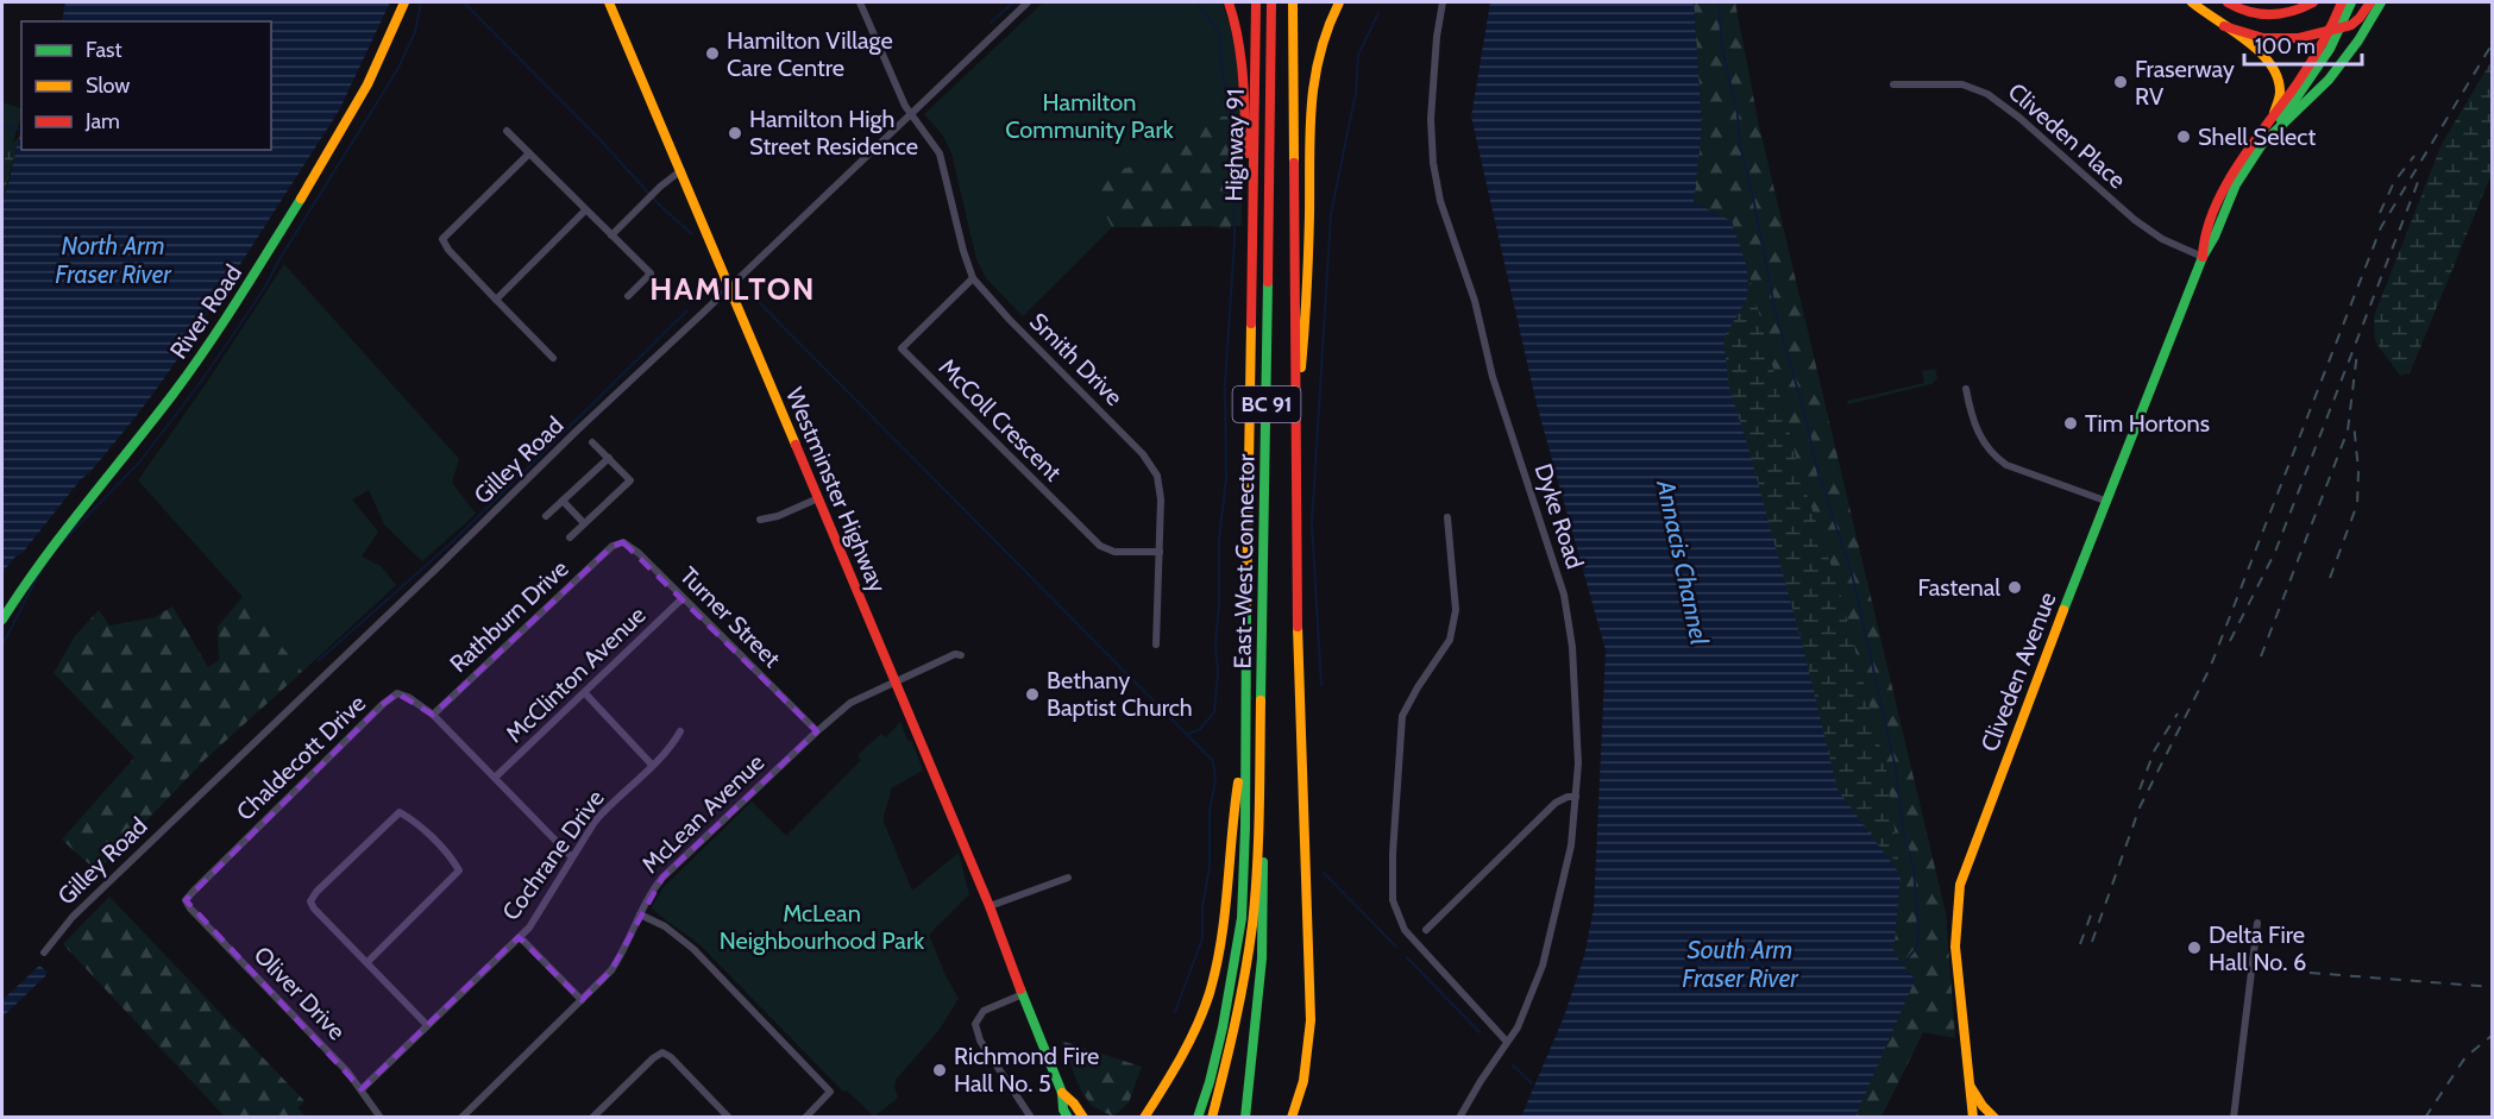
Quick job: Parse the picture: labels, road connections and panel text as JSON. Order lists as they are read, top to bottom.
{
  "streets": {
    "main road": [
      "Highway 91",
      "River Road",
      "BC 91",
      "Westminster Highway",
      "East-West Connector",
      "Cliveden Avenue"
    ],
    "street": [
      "Cliveden Place",
      "Smith Drive",
      "McColl Crescent",
      "Gilley Road",
      "Dyke Road",
      "Rathburn Drive",
      "Turner Street",
      "McClinton Avenue",
      "Chaldecott Drive",
      "McLean Avenue",
      "Cochrane Drive",
      "Oliver Drive"
    ]
  },
  "crossings": [
    ["Cliveden Place", "Cliveden Avenue"],
    ["Highway 91", "East-West Connector"],
    ["Smith Drive", "McColl Crescent"],
    ["Smith Drive", "Gilley Road"],
    ["Gilley Road", "Westminster Highway"],
    ["Westminster Highway", "McLean Avenue"],
    ["Rathburn Drive", "Turner Street"],
    ["Rathburn Drive", "Chaldecott Drive"],
    ["Turner Street", "McClinton Avenue"],
    ["Turner Street", "McLean Avenue"],
    ["McClinton Avenue", "Chaldecott Drive"],
    ["Chaldecott Drive", "Cochrane Drive"],
    ["Chaldecott Drive", "Oliver Drive"],
    ["Cochrane Drive", "Oliver Drive"]
  ],
  "districts": ["HAMILTON"],
  "water": ["North Arm Fraser River", "Annacis Channel", "South Arm Fraser River"],
  "parks": ["Hamilton Community Park", "McLean Neighbourhood Park"],
  "places": [
    "Hamilton Village Care Centre",
    "Fraserway RV",
    "Hamilton High Street Residence",
    "Shell Select",
    "Tim Hortons",
    "Fastenal",
    "Bethany Baptist Church",
    "Delta Fire Hall No. 6",
    "Richmond Fire Hall No. 5"
  ],
  "legend": ["Fast", "Slow", "Jam"],
  "scale_bar": "100 m"
}
